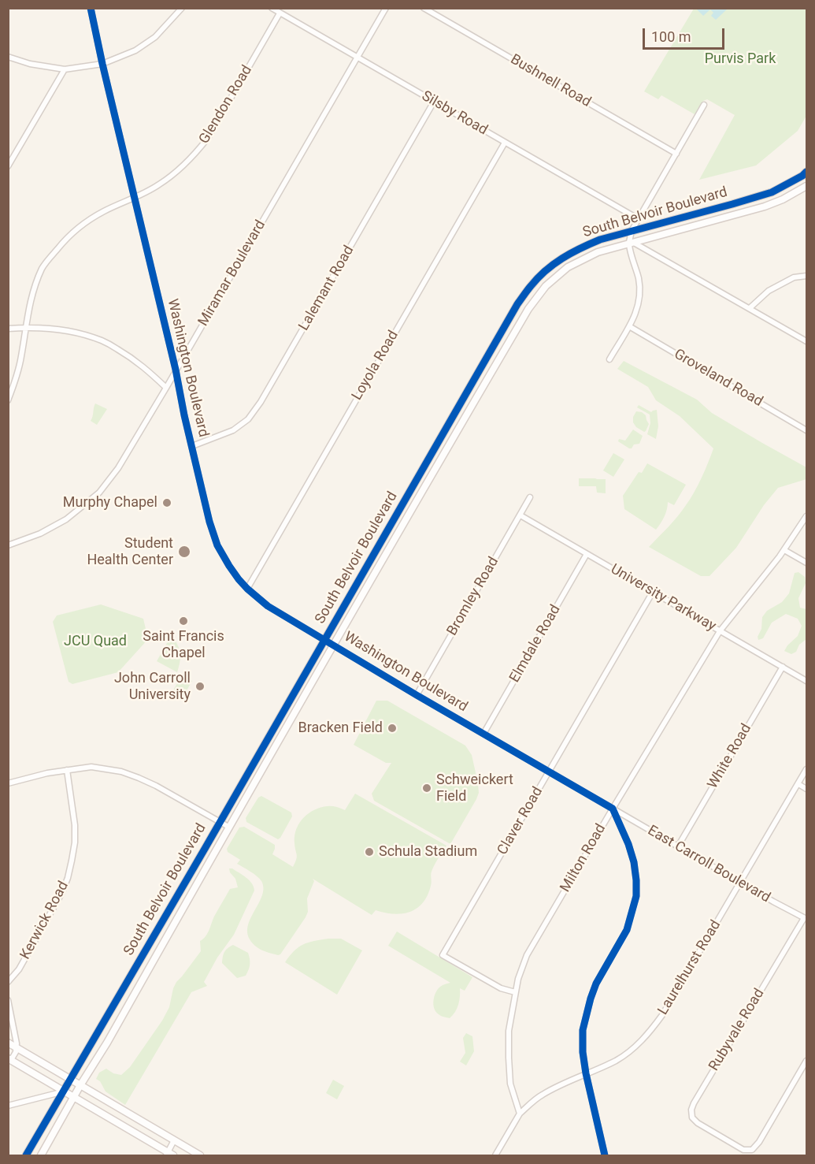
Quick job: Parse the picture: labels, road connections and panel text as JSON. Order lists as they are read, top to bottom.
{
  "streets": {
    "street": [
      "Bushnell Road",
      "Glendon Road",
      "Silsby Road",
      "South Belvoir Boulevard",
      "Miramar Boulevard",
      "Lalemant Road",
      "Loyola Road",
      "Washington Boulevard",
      "Groveland Road",
      "Bromley Road",
      "University Parkway",
      "Elmdale Road",
      "White Road",
      "Claver Road",
      "Milton Road",
      "East Carroll Boulevard",
      "Kerwick Road",
      "Laurelhurst Road",
      "Rubyvale Road"
    ]
  },
  "crossings": [
    ["Glendon Road", "Silsby Road"],
    ["Glendon Road", "Washington Boulevard"],
    ["Silsby Road", "Miramar Boulevard"],
    ["Silsby Road", "Lalemant Road"],
    ["Silsby Road", "Loyola Road"],
    ["South Belvoir Boulevard", "Washington Boulevard"],
    ["Miramar Boulevard", "Washington Boulevard"],
    ["Lalemant Road", "Washington Boulevard"],
    ["Loyola Road", "Washington Boulevard"],
    ["Washington Boulevard", "Bromley Road"],
    ["Washington Boulevard", "Elmdale Road"],
    ["Washington Boulevard", "Claver Road"],
    ["Washington Boulevard", "Milton Road"],
    ["Washington Boulevard", "East Carroll Boulevard"],
    ["Bromley Road", "University Parkway"],
    ["University Parkway", "Elmdale Road"],
    ["University Parkway", "White Road"],
    ["University Parkway", "Claver Road"],
    ["University Parkway", "Milton Road"],
    ["White Road", "East Carroll Boulevard"],
    ["Claver Road", "Milton Road"],
    ["Milton Road", "East Carroll Boulevard"],
    ["Milton Road", "Laurelhurst Road"],
    ["East Carroll Boulevard", "Laurelhurst Road"],
    ["East Carroll Boulevard", "Rubyvale Road"]
  ],
  "parks": ["Purvis Park", "JCU Quad"],
  "places": [
    "Murphy Chapel",
    "Student Health Center",
    "Saint Francis Chapel",
    "John Carroll University",
    "Bracken Field",
    "Schweickert Field",
    "Schula Stadium"
  ],
  "scale_bar": "100 m"
}
